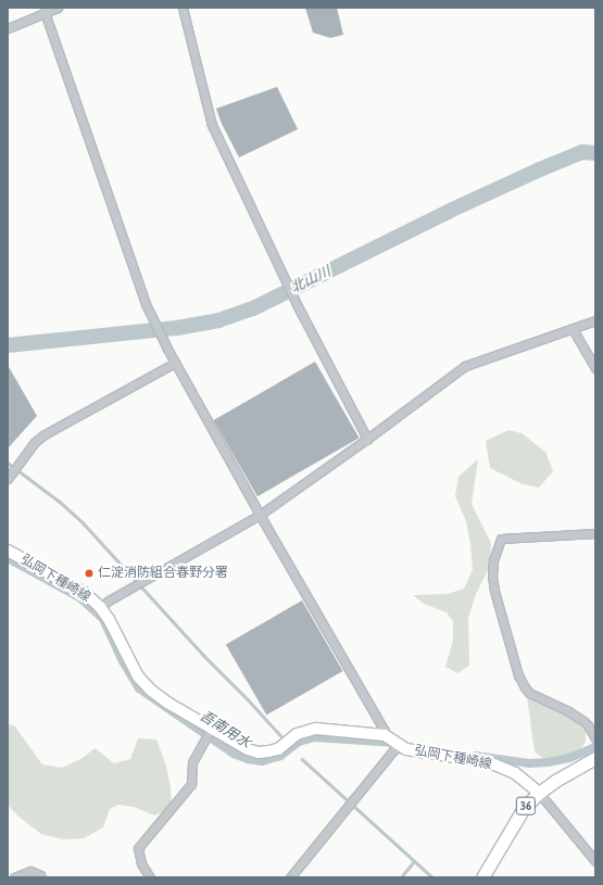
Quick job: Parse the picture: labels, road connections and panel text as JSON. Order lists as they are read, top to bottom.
{
  "streets": {
    "main road": ["弘岡下種崎線", "36"]
  },
  "crossings": [
    ["弘岡下種崎線", "36"]
  ],
  "water": ["北山川", "吾南用水"],
  "places": ["仁淀消防組合春野分署"]
}
